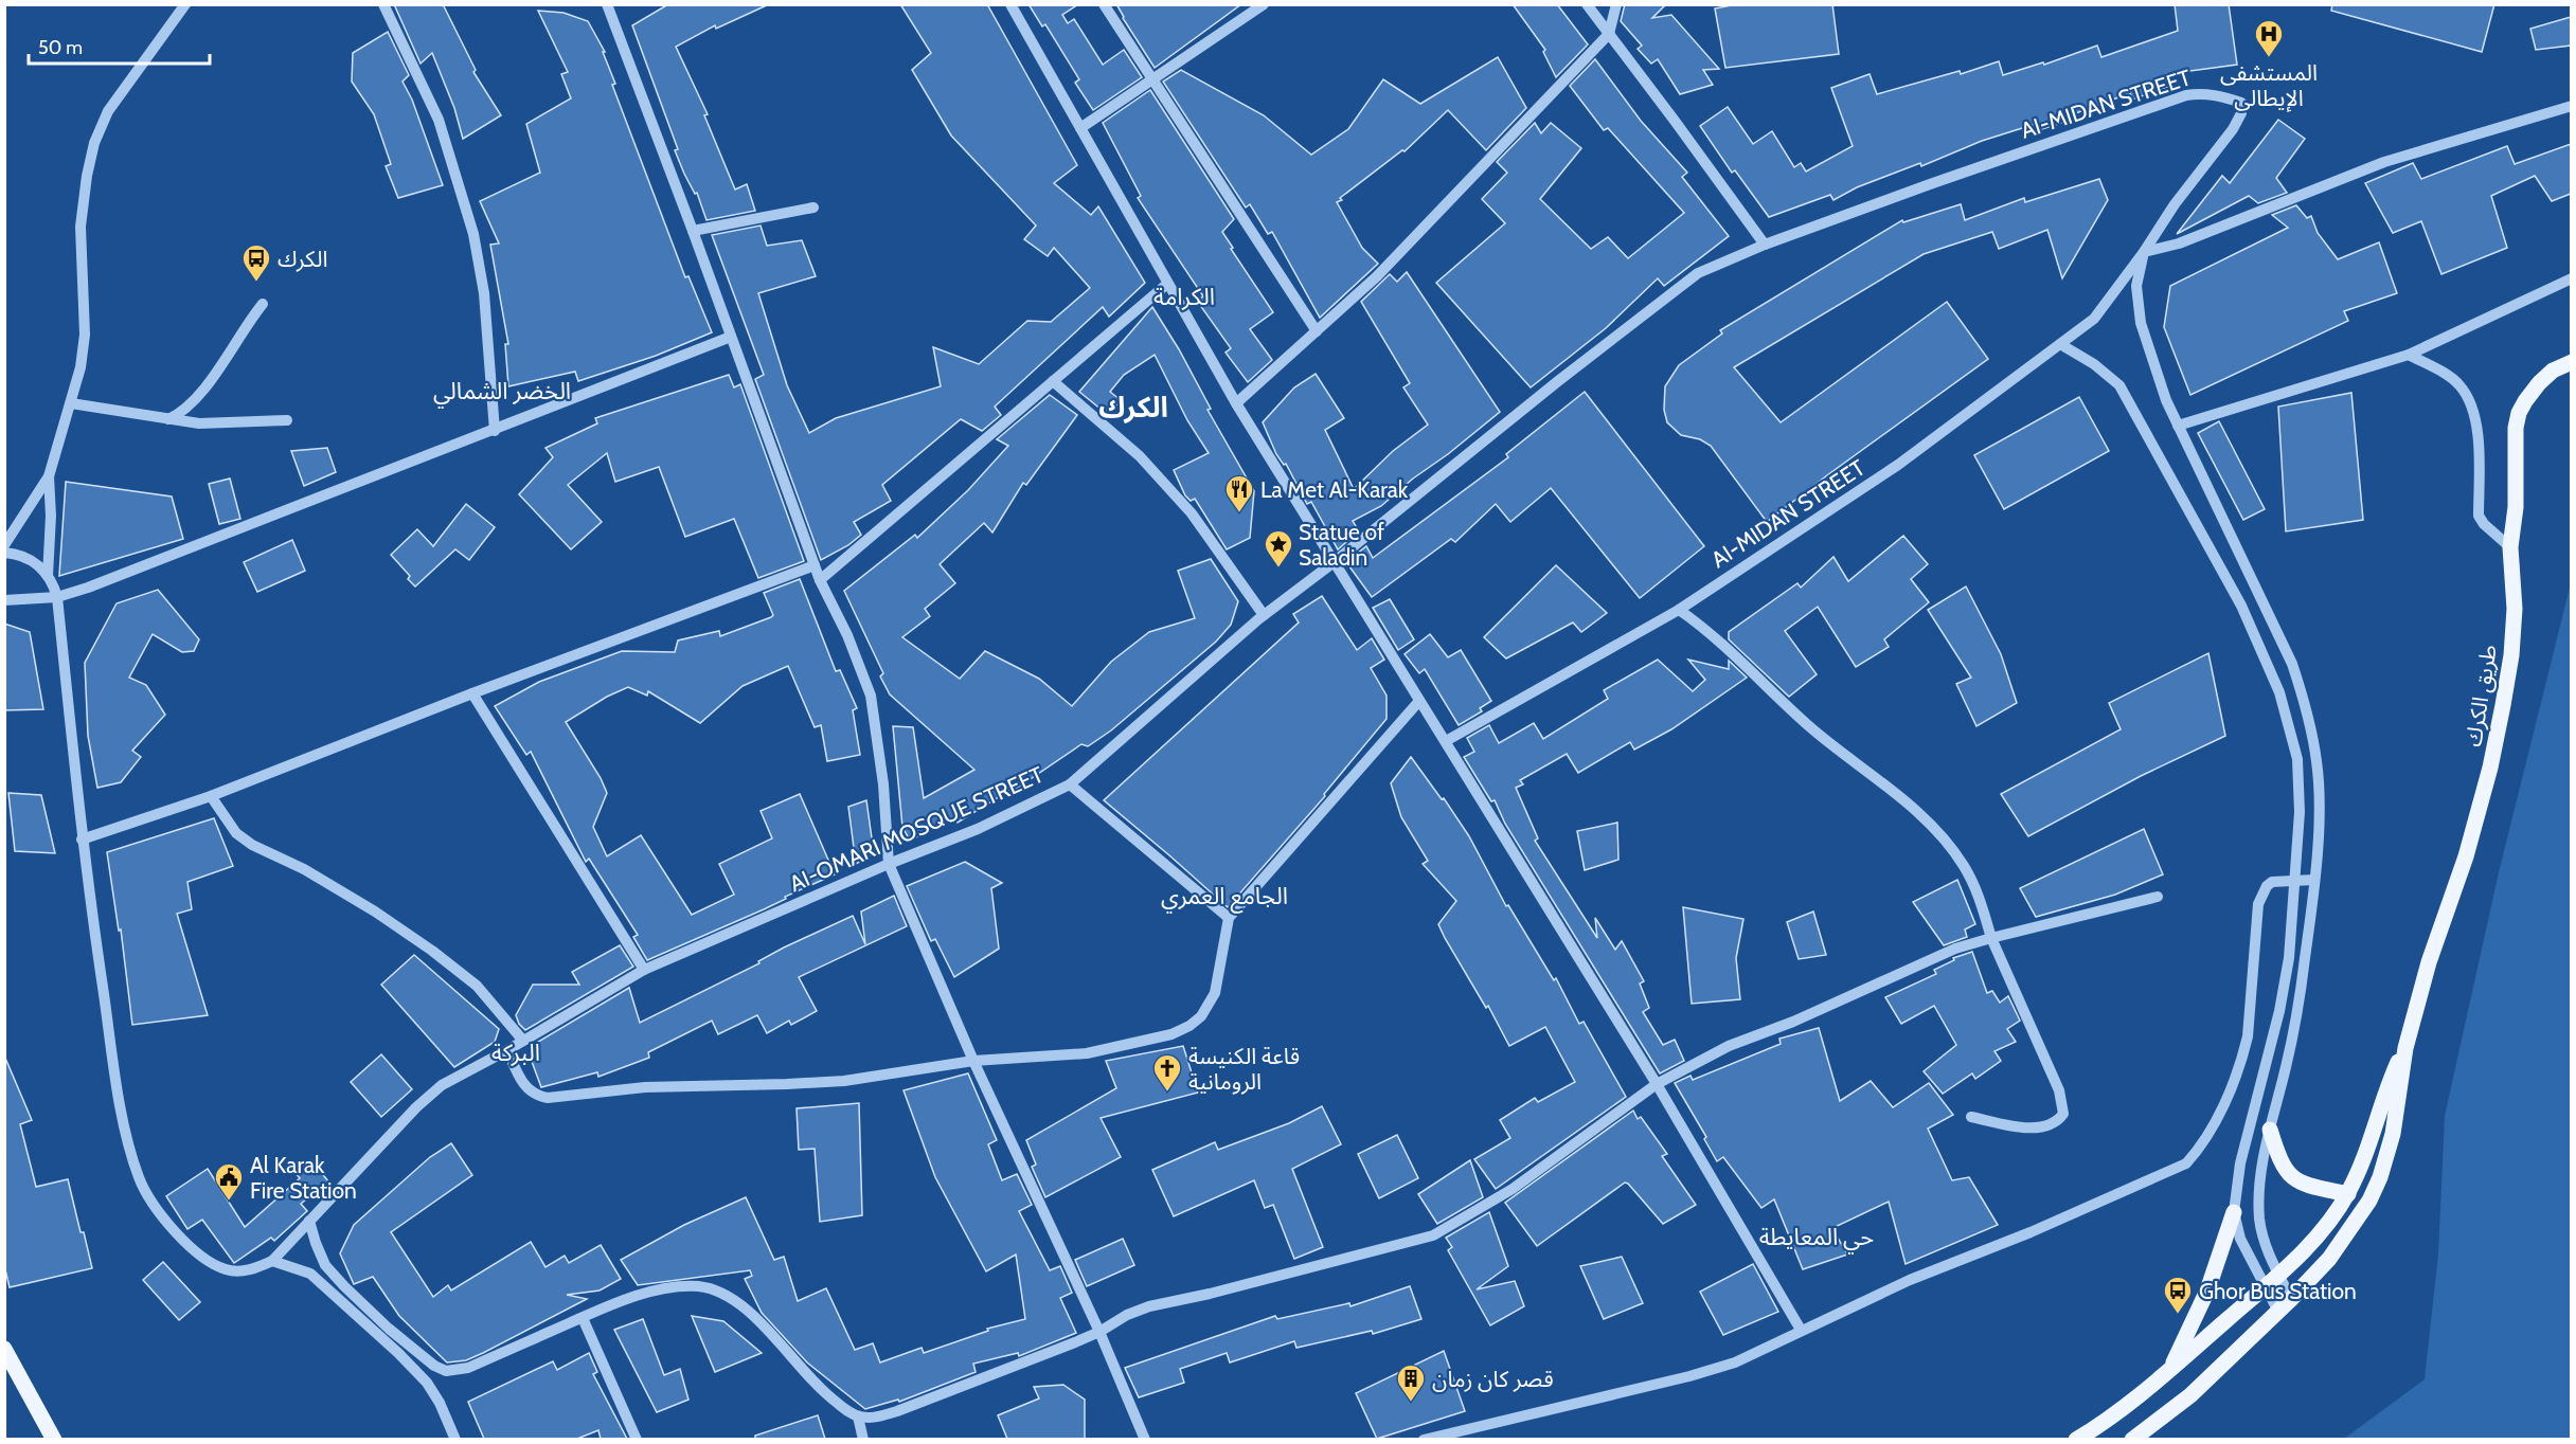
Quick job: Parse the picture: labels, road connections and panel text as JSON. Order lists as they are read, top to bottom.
{
  "streets": {
    "main road": ["طريق الكرك"],
    "street": ["AI-MIDAN STREET", "AI-OMARI MOSQUE STREET"]
  },
  "crossings": [
    ["AI-MIDAN STREET", "AI-OMARI MOSQUE STREET"]
  ],
  "districts": [
    "الكرامة",
    "الخضر الشمالي",
    "الكرك",
    "الجامع العمري",
    "البركة",
    "حي المعايطة"
  ],
  "places": {
    "hospital": ["المستشفى الإيطالى"],
    "bus stop": ["الكرك", "Ghor Bus Station"],
    "restaurant": ["La Met Al-Karak"],
    "place": ["Statue of Saladin"],
    "church": ["قاعة الكنيسة الرومانية"],
    "public building": ["Al Karak Fire Station"],
    "building": ["قصر كان زمان"]
  },
  "scale_bar": "50 m"
}
